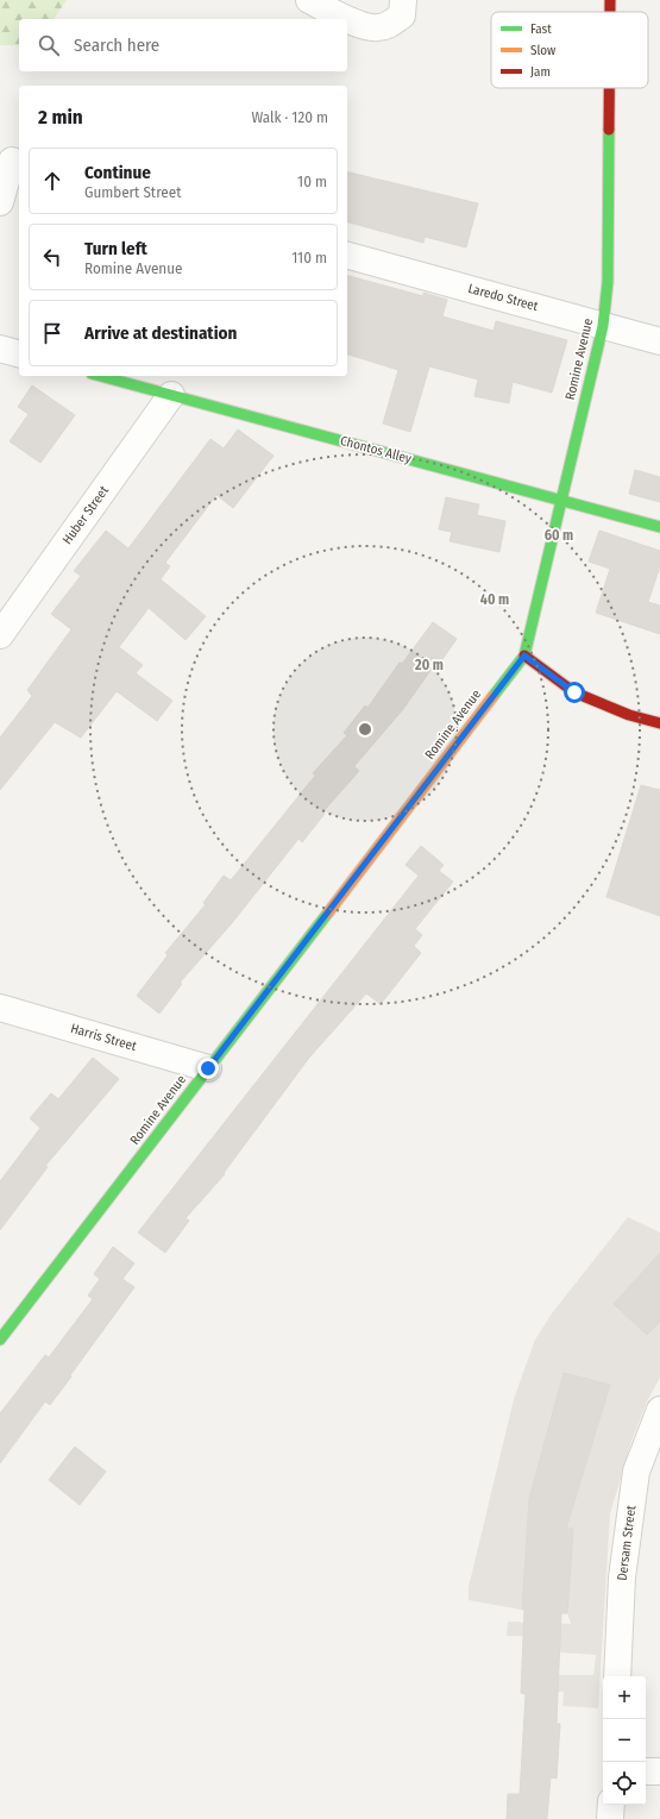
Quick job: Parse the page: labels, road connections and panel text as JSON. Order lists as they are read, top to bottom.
{
  "streets": {
    "street": [
      "Laredo Street",
      "Romine Avenue",
      "Chontos Alley",
      "Huber Street",
      "Harris Street",
      "Dersam Street"
    ]
  },
  "crossings": [
    ["Laredo Street", "Romine Avenue"],
    ["Romine Avenue", "Chontos Alley"],
    ["Romine Avenue", "Harris Street"],
    ["Chontos Alley", "Huber Street"]
  ],
  "legend": ["Fast", "Slow", "Jam"],
  "page": {
    "search": "Search here",
    "heading": ["2 min", "Walk · 120 m"],
    "list": [
      ["Continue", "Gumbert Street", "10 m"],
      ["Turn left", "Romine Avenue", "110 m"],
      "Arrive at destination"
    ],
    "map_buttons": ["+", "−"]
  },
  "rings": ["60 m", "40 m", "20 m"]
}
